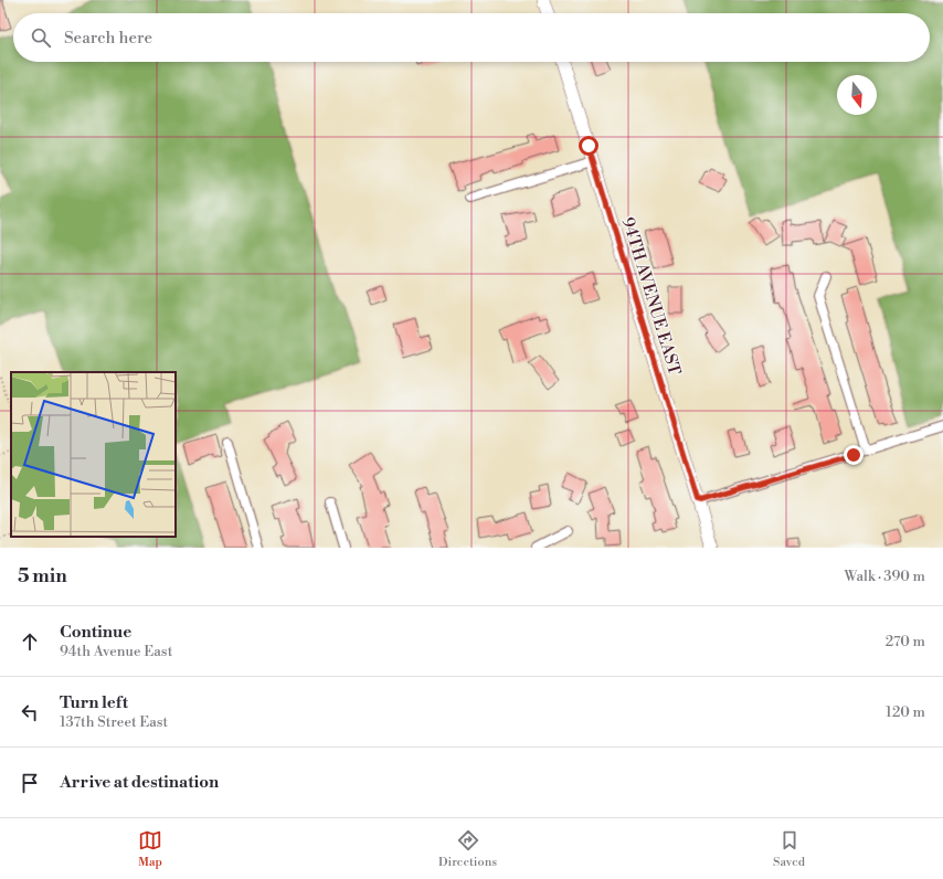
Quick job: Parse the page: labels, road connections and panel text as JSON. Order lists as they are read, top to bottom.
{
  "streets": {
    "main road": ["94TH AVENUE EAST"]
  },
  "north": "bottom",
  "page": {
    "search": "Search here",
    "heading": ["5 min", "Walk · 390 m"],
    "list": [
      ["Continue", "94th Avenue East", "270 m"],
      ["Turn left", "137th Street East", "120 m"],
      "Arrive at destination"
    ],
    "nav": ["Map", "Directions", "Saved"]
  }
}
